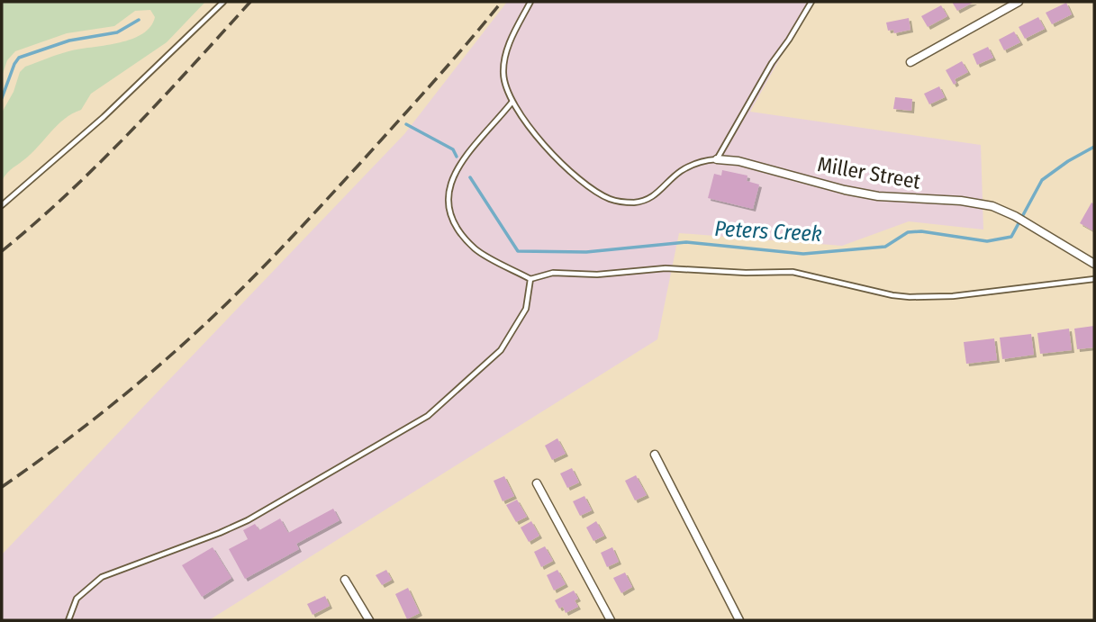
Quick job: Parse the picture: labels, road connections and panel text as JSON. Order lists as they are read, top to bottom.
{
  "streets": {
    "street": ["Miller Street"]
  },
  "water": ["Peters Creek"]
}
